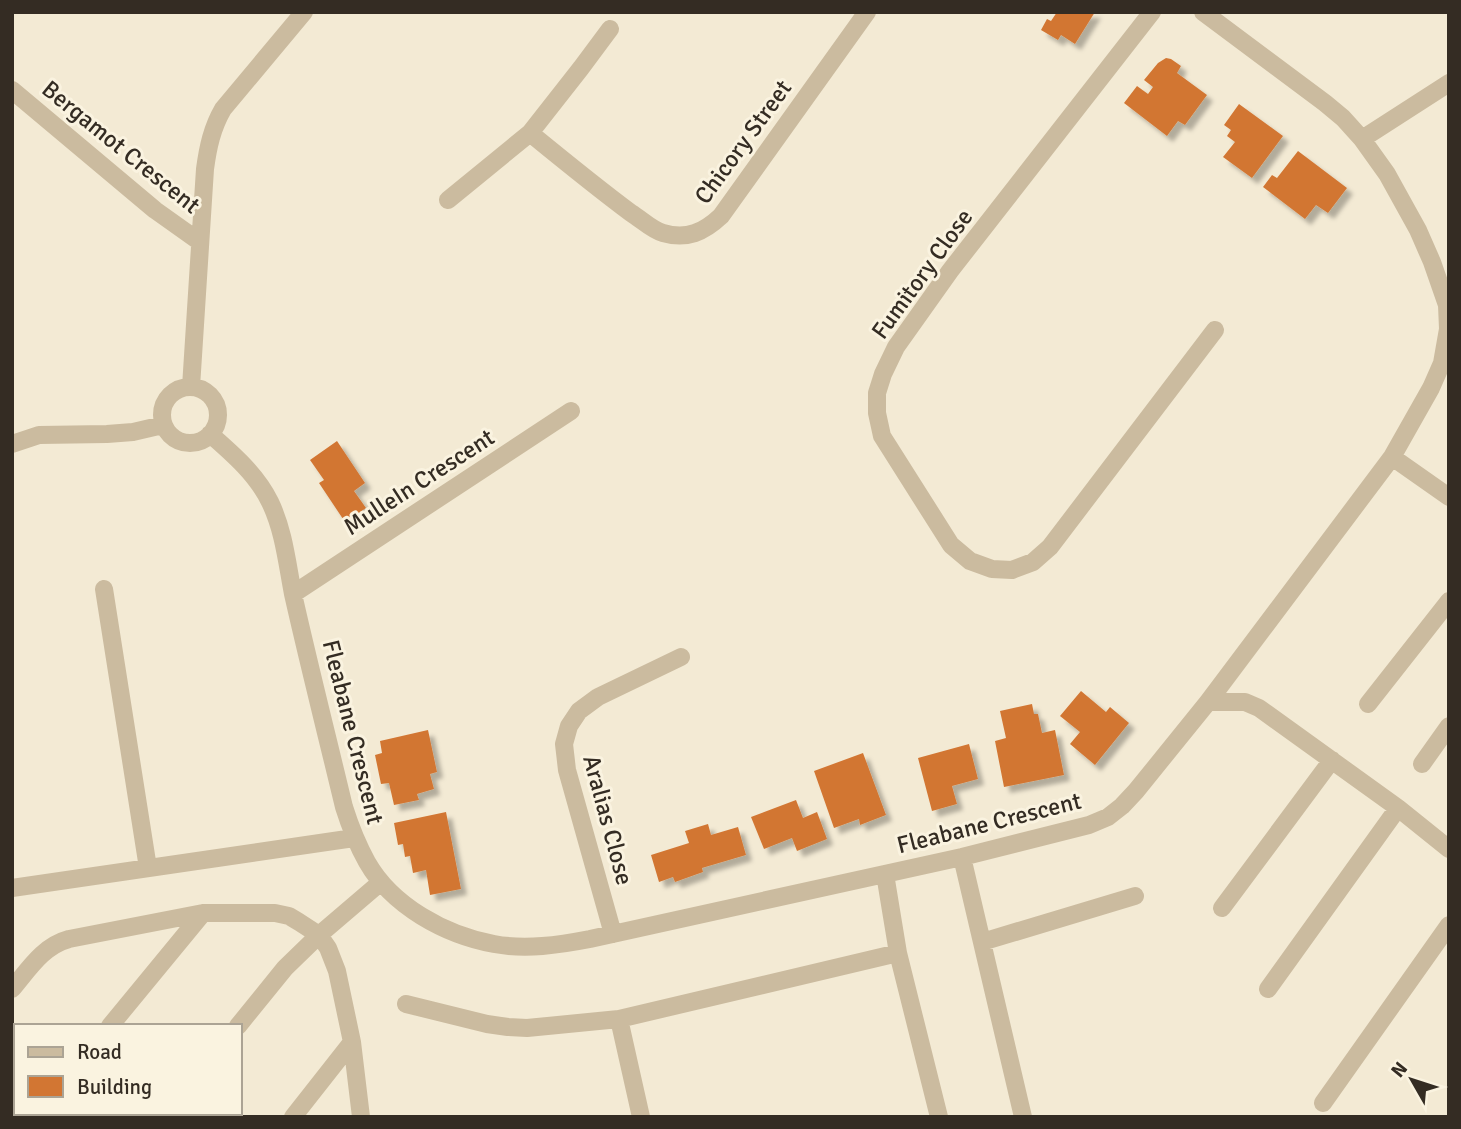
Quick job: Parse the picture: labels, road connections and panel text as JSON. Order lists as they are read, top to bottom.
{
  "streets": {
    "street": [
      "Chicory Street",
      "Bergamot Crescent",
      "Fumitory Close",
      "MulleIn Crescent",
      "Fleabane Crescent",
      "Aralias Close"
    ]
  },
  "crossings": [
    ["MulleIn Crescent", "Fleabane Crescent"],
    ["Fleabane Crescent", "Aralias Close"]
  ],
  "legend": ["Road", "Building"],
  "north": "top left"
}
